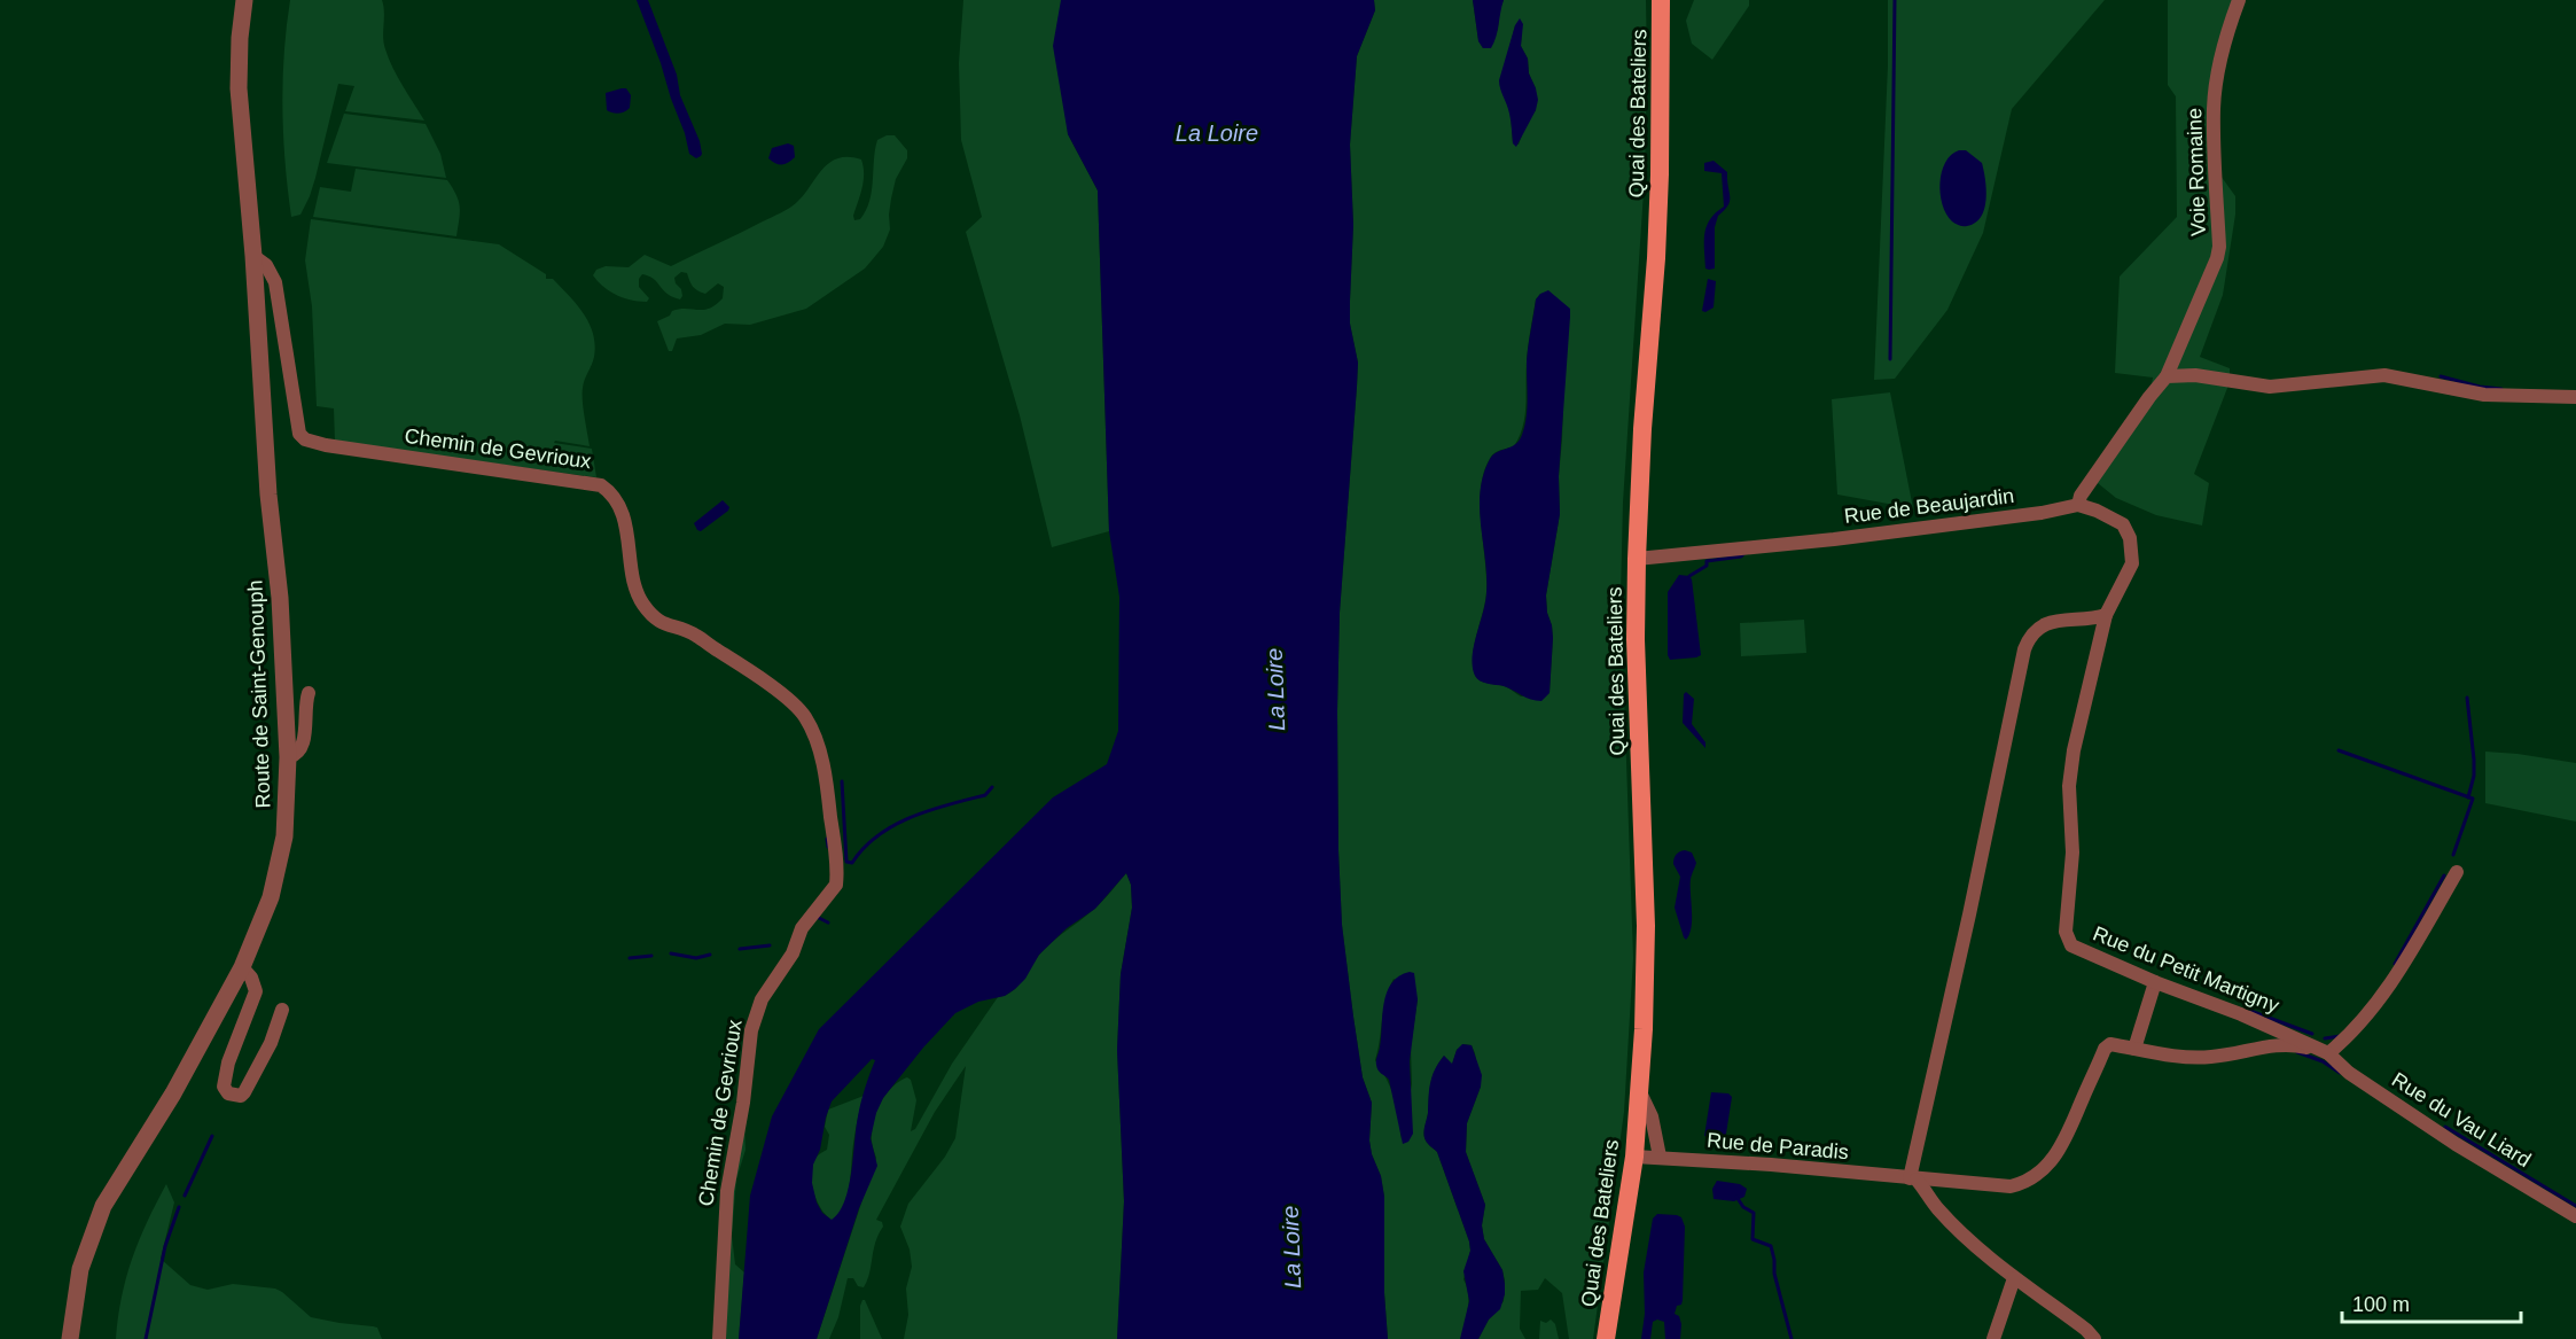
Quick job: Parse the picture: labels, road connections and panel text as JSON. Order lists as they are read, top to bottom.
{
  "streets": {
    "main road": ["Quai des Bateliers"],
    "street": [
      "Voie Romaine",
      "Chemin de Gevrioux",
      "Rue de Beaujardin",
      "Route de Saint-Genouph",
      "Rue du Petit Martigny",
      "Rue du Vau Liard",
      "Rue de Paradis"
    ]
  },
  "crossings": [
    ["Quai des Bateliers", "Rue de Beaujardin"],
    ["Quai des Bateliers", "Rue de Paradis"],
    ["Voie Romaine", "Rue de Beaujardin"],
    ["Chemin de Gevrioux", "Route de Saint-Genouph"],
    ["Rue du Petit Martigny", "Rue du Vau Liard"],
    ["Rue du Petit Martigny", "Rue de Paradis"]
  ],
  "water": ["La Loire"],
  "scale_bar": "100 m"
}
